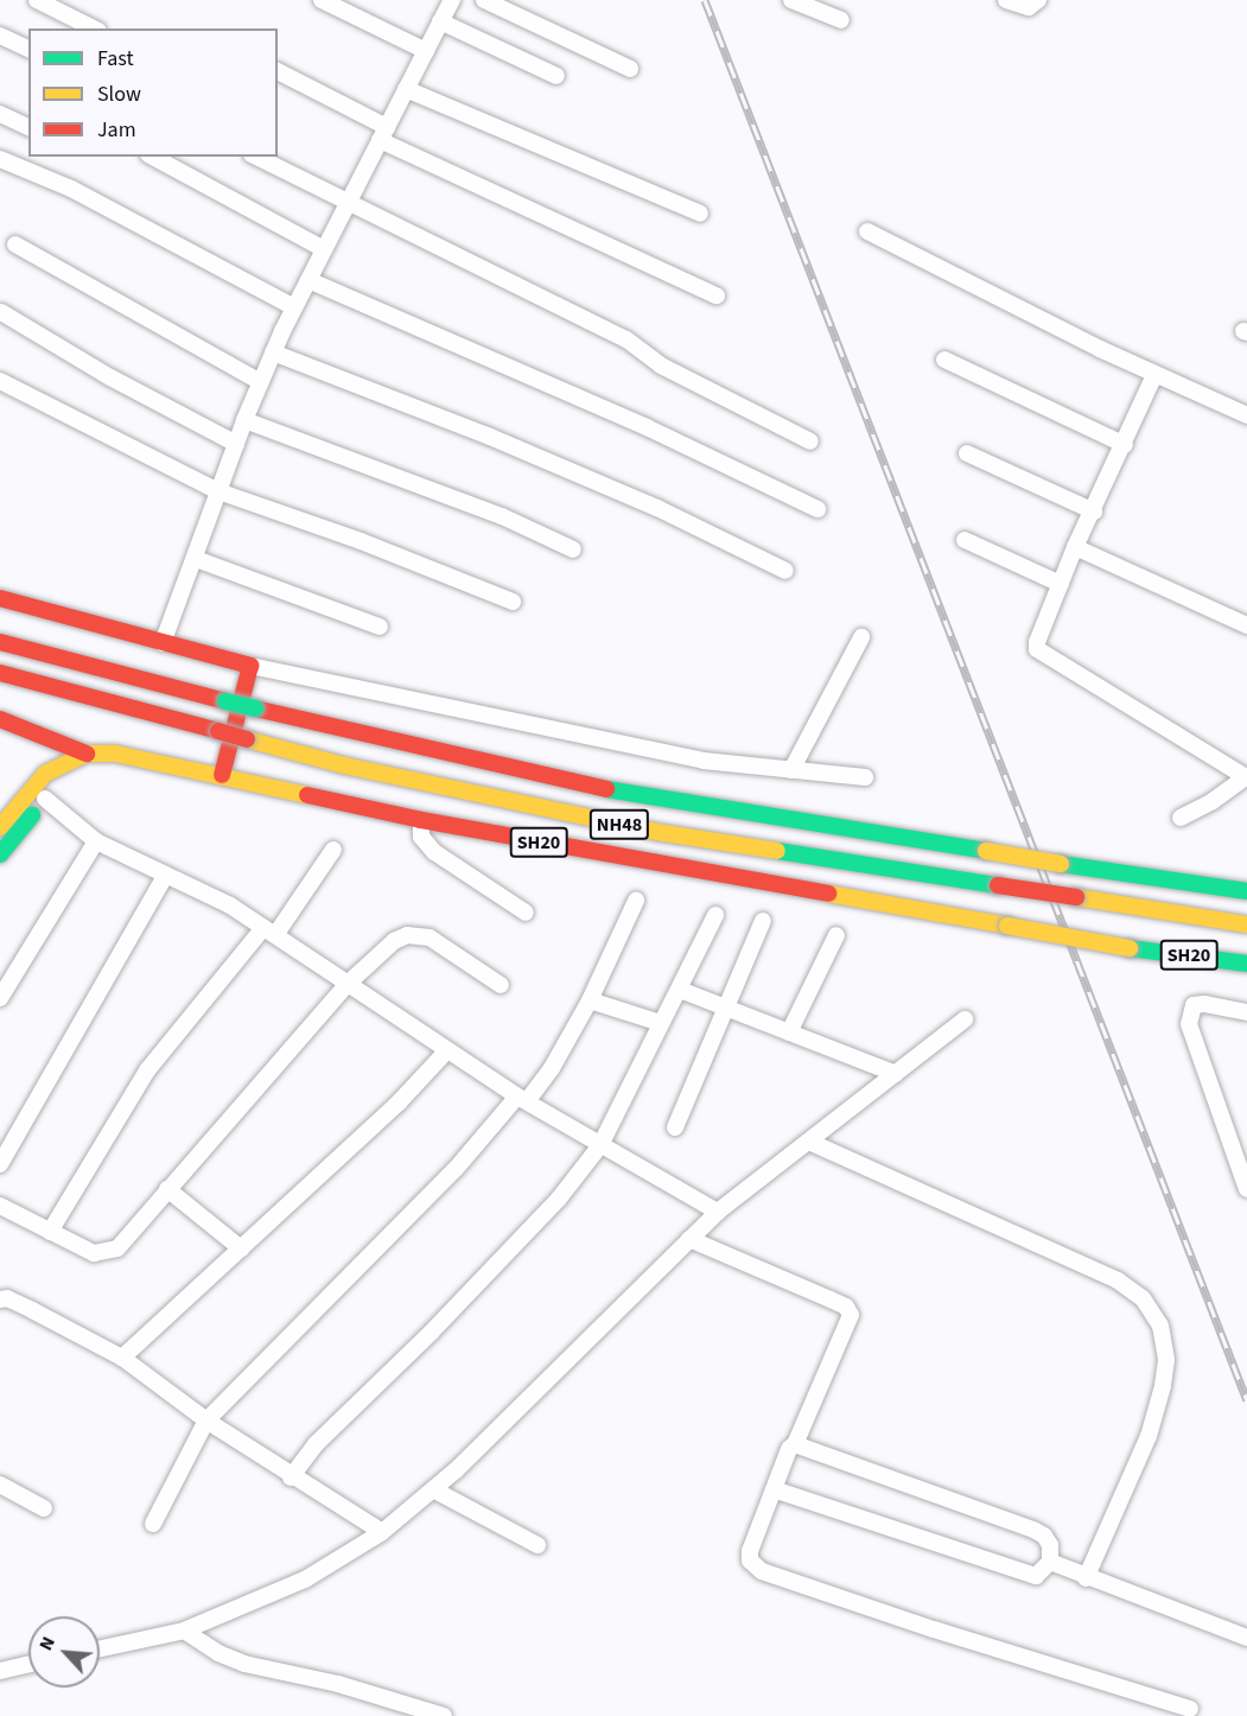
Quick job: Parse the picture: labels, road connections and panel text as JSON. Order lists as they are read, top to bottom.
{
  "streets": {
    "main road": ["NH48", "SH20"]
  },
  "legend": ["Fast", "Slow", "Jam"],
  "north": "top left"
}
